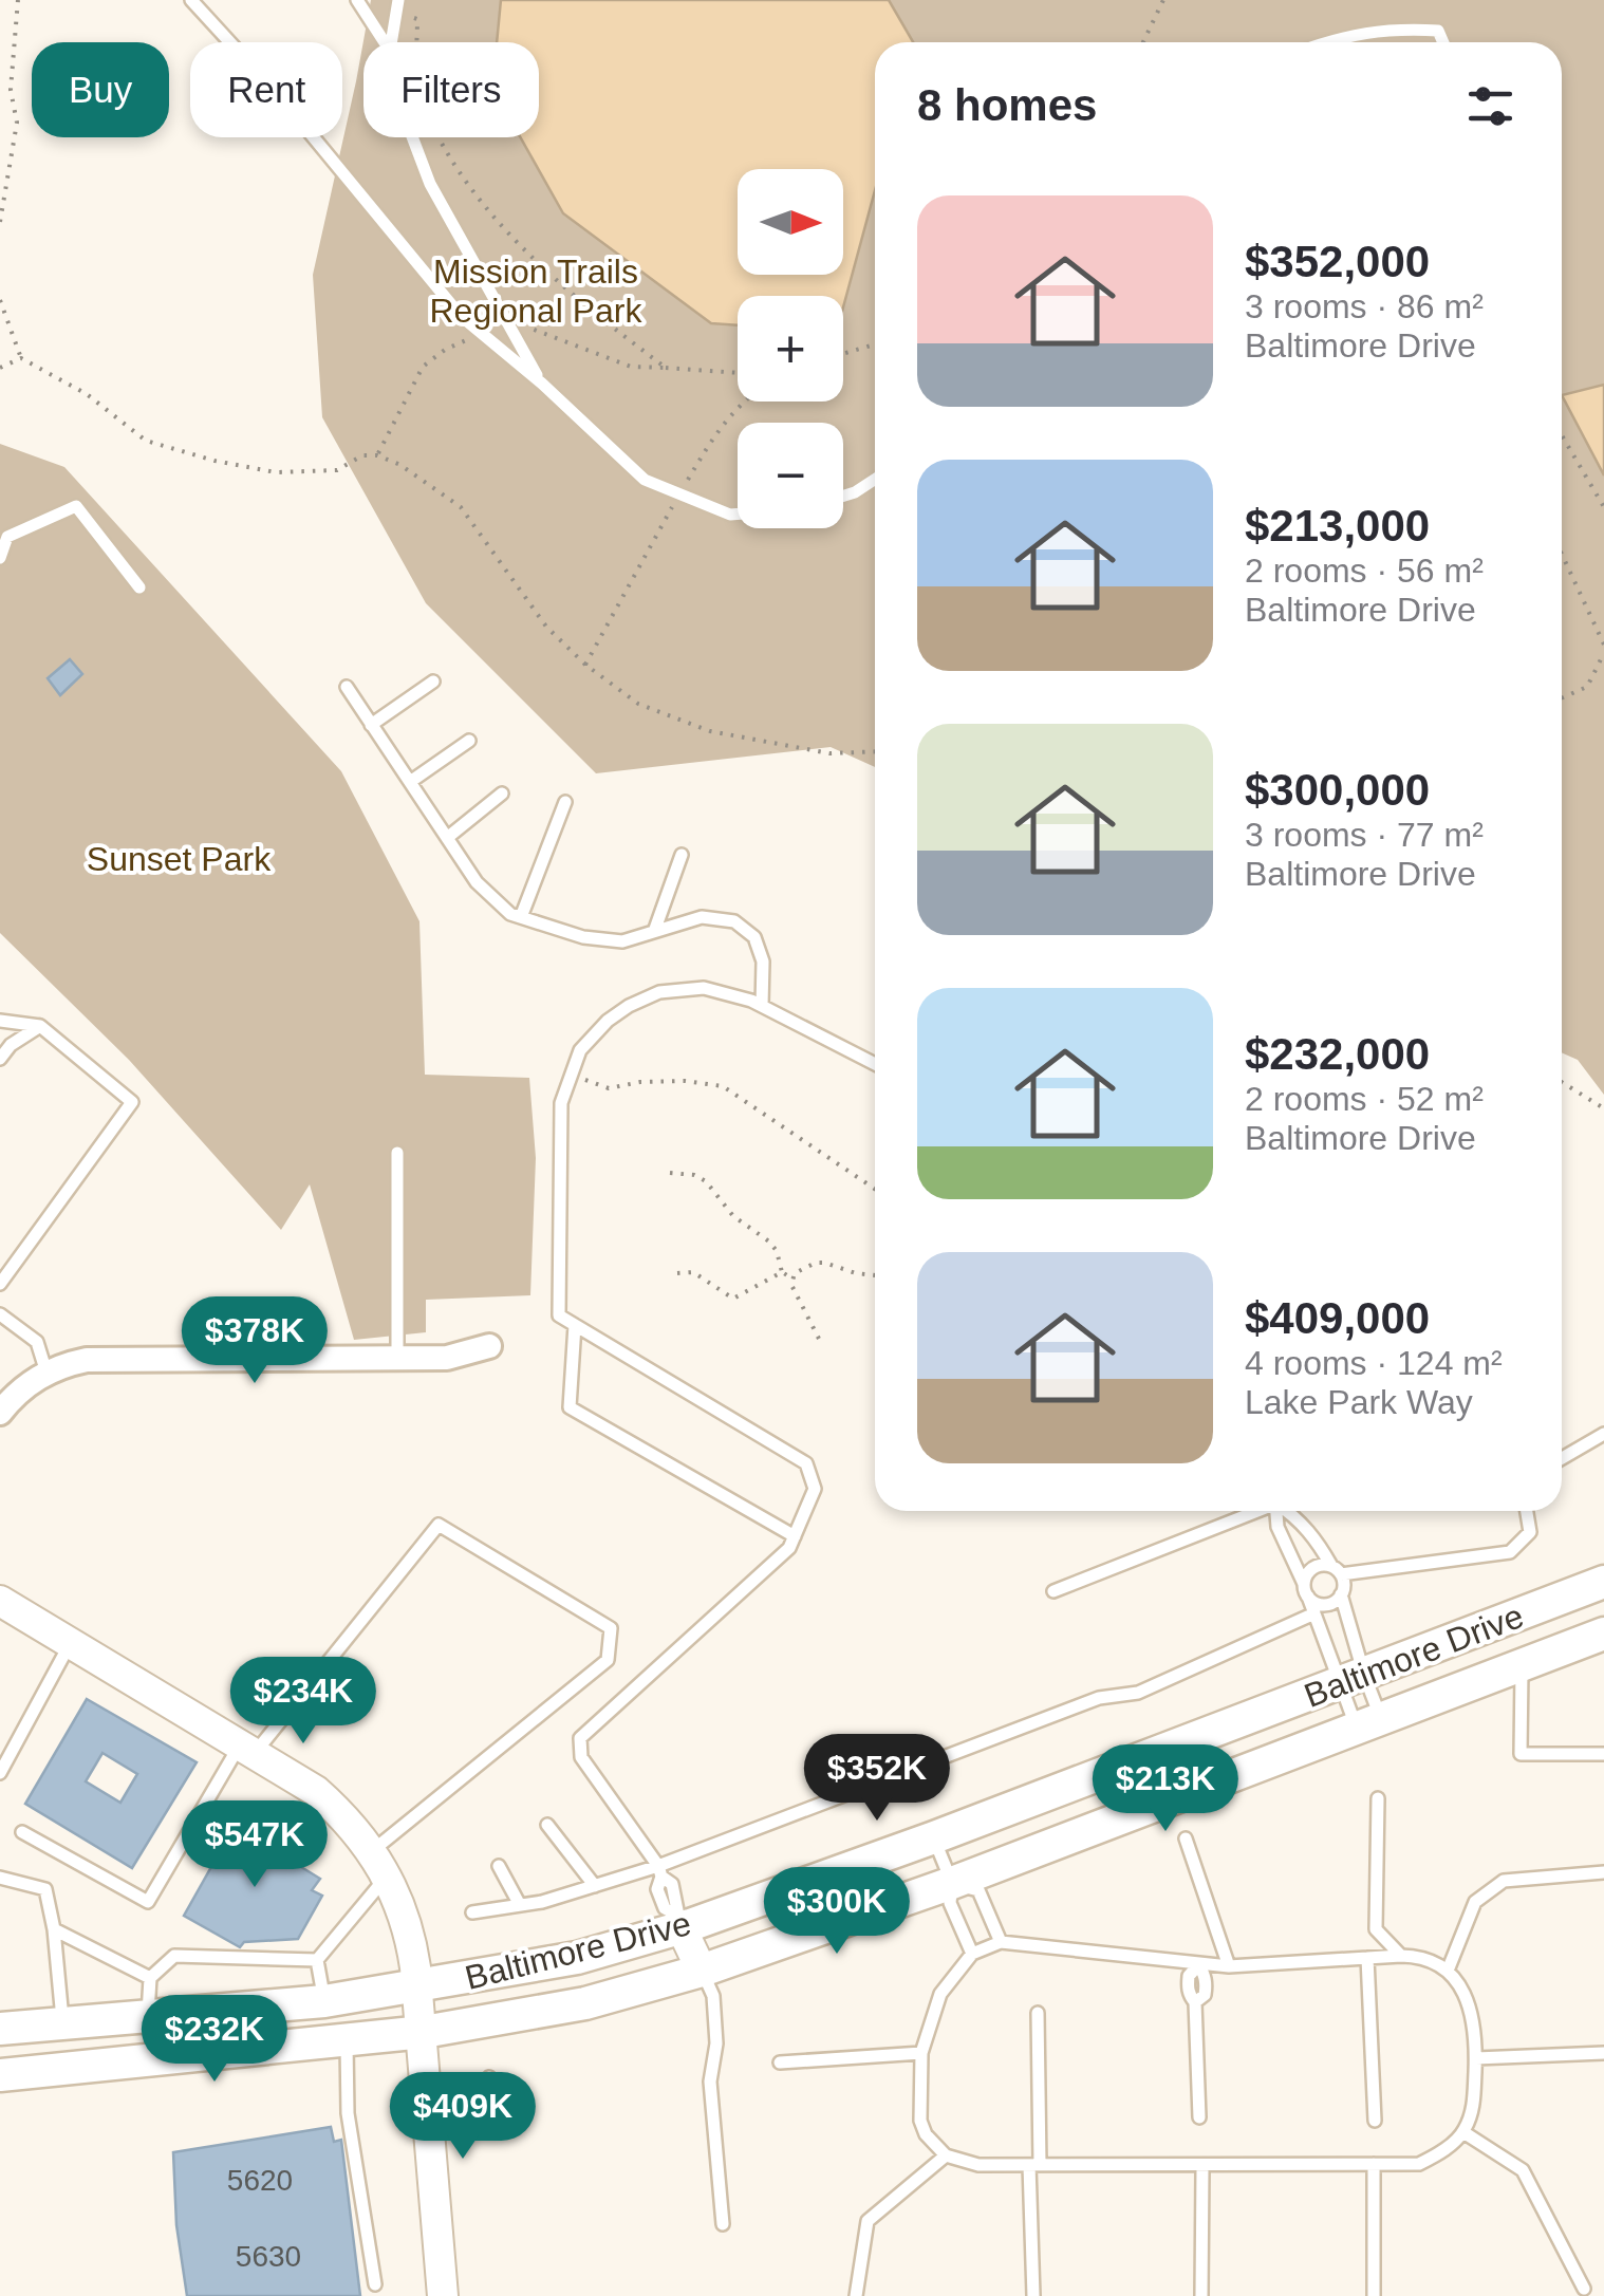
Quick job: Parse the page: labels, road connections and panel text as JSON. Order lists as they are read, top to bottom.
{
  "streets": {
    "main road": ["Baltimore Drive"]
  },
  "parks": ["Mission Trails Regional Park", "Sunset Park"],
  "house_numbers": ["5620", "5630"],
  "north": "right",
  "page": {
    "chip": ["Buy", "Rent", "Filters"],
    "heading": "8 homes",
    "map_buttons": ["+", "−"],
    "list": [
      {
        "name": "$352,000",
        "note": "3 rooms · 86 m² · Baltimore Drive"
      },
      {
        "name": "$213,000",
        "note": "2 rooms · 56 m² · Baltimore Drive"
      },
      {
        "name": "$300,000",
        "note": "3 rooms · 77 m² · Baltimore Drive"
      },
      {
        "name": "$232,000",
        "note": "2 rooms · 52 m² · Baltimore Drive"
      },
      {
        "name": "$409,000",
        "note": "4 rooms · 124 m² · Lake Park Way"
      }
    ],
    "price": [
      "$378K",
      "$234K",
      "$352K",
      "$213K",
      "$547K",
      "$300K",
      "$232K",
      "$409K"
    ]
  }
}
